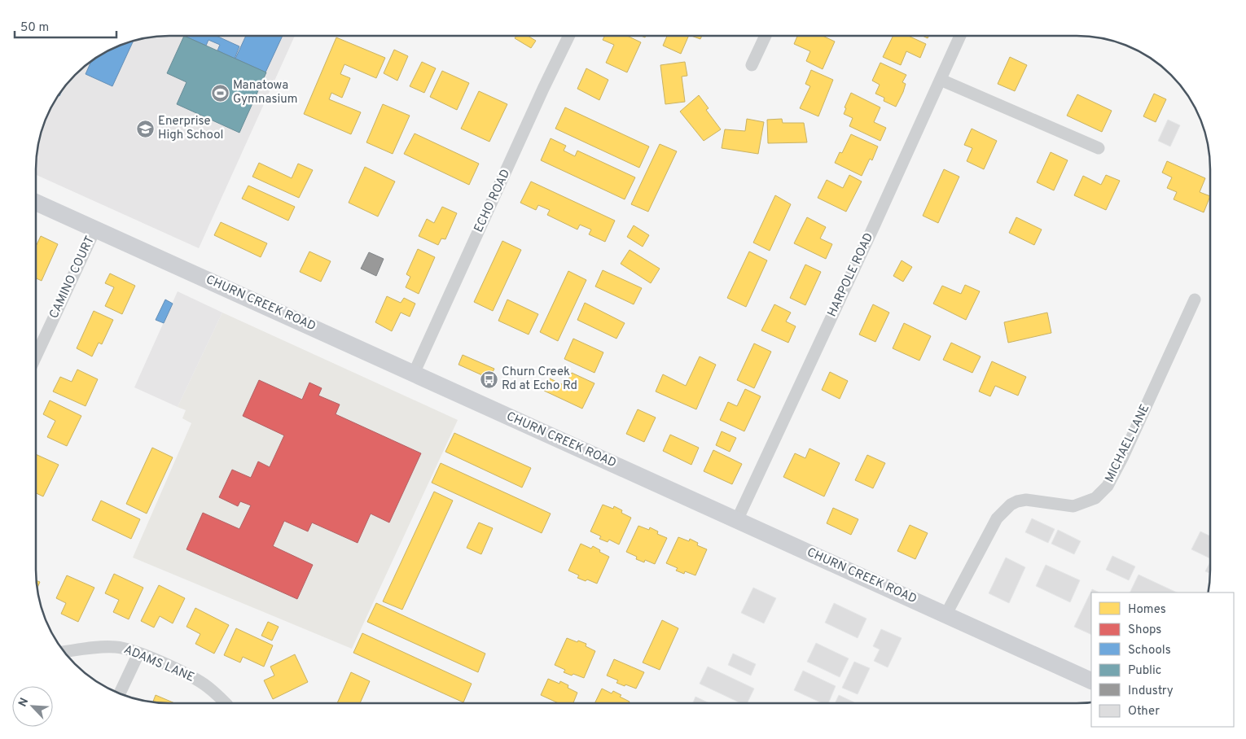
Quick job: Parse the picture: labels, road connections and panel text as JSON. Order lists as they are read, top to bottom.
{
  "streets": {
    "main road": ["CHURN CREEK ROAD"],
    "street": [
      "ECHO ROAD",
      "HARPOLE ROAD",
      "CAMINO COURT",
      "MICHAEL LANE",
      "ADAMS LANE"
    ]
  },
  "crossings": [
    ["ECHO ROAD", "CHURN CREEK ROAD"],
    ["HARPOLE ROAD", "CHURN CREEK ROAD"],
    ["CAMINO COURT", "CHURN CREEK ROAD"],
    ["CHURN CREEK ROAD", "MICHAEL LANE"]
  ],
  "places": {
    "sports": ["Manatowa Gymnasium"],
    "school or university": ["Enerprise High School"],
    "bus stop": ["Churn Creek Rd at Echo Rd"]
  },
  "legend": [
    "Homes",
    "Shops",
    "Schools",
    "Public",
    "Industry",
    "Other"
  ],
  "scale_bar": "50 m",
  "north": "top left"
}
